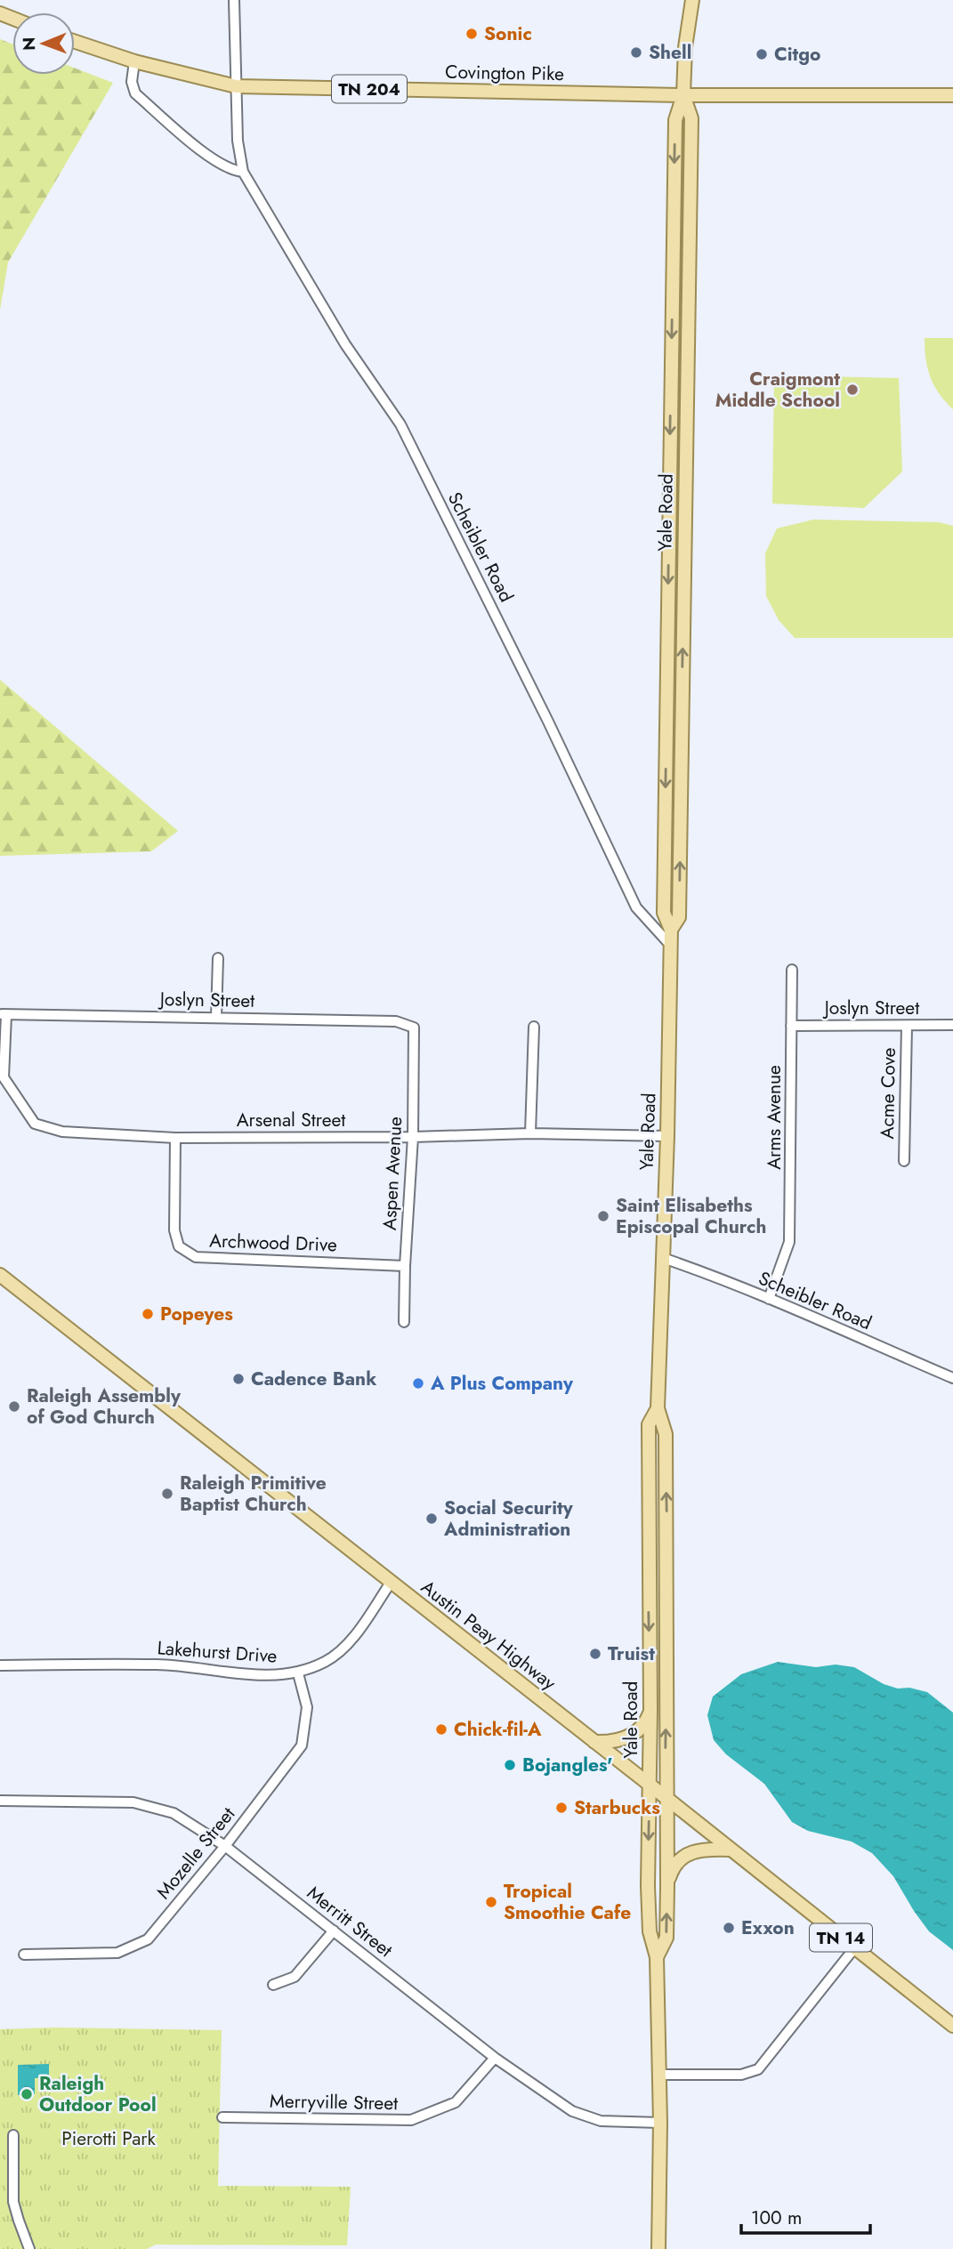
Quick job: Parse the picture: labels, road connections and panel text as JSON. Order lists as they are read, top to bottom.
{
  "streets": {
    "main road": [
      "Covington Pike",
      "TN 204",
      "Yale Road",
      "Austin Peay Highway",
      "TN 14"
    ],
    "street": [
      "Scheibler Road",
      "Joslyn Street",
      "Acme Cove",
      "Arms Avenue",
      "Arsenal Street",
      "Aspen Avenue",
      "Archwood Drive",
      "Lakehurst Drive",
      "Mozelle Street",
      "Merritt Street",
      "Merryville Street"
    ]
  },
  "crossings": [
    ["Covington Pike", "Yale Road"],
    ["Covington Pike", "Scheibler Road"],
    ["Yale Road", "Scheibler Road"],
    ["Yale Road", "Arsenal Street"],
    ["Yale Road", "Austin Peay Highway"],
    ["Yale Road", "Merritt Street"],
    ["Scheibler Road", "Arms Avenue"],
    ["Joslyn Street", "Acme Cove"],
    ["Joslyn Street", "Arms Avenue"],
    ["Joslyn Street", "Arsenal Street"],
    ["Joslyn Street", "Aspen Avenue"],
    ["Arsenal Street", "Aspen Avenue"],
    ["Arsenal Street", "Archwood Drive"],
    ["Aspen Avenue", "Archwood Drive"],
    ["Austin Peay Highway", "Lakehurst Drive"],
    ["Lakehurst Drive", "Mozelle Street"],
    ["Mozelle Street", "Merritt Street"],
    ["Merritt Street", "Merryville Street"]
  ],
  "parks": ["Pierotti Park"],
  "places": [
    "Sonic",
    "Shell",
    "Citgo",
    "Craigmont Middle School",
    "Saint Elisabeths Episcopal Church",
    "Popeyes",
    "Cadence Bank",
    "A Plus Company",
    "Raleigh Assembly of God Church",
    "Raleigh Primitive Baptist Church",
    "Social Security Administration",
    "Truist",
    "Chick-fil-A",
    "Bojangles'",
    "Starbucks",
    "Tropical Smoothie Cafe",
    "Exxon",
    "Raleigh Outdoor Pool"
  ],
  "scale_bar": "100 m",
  "north": "left"
}
